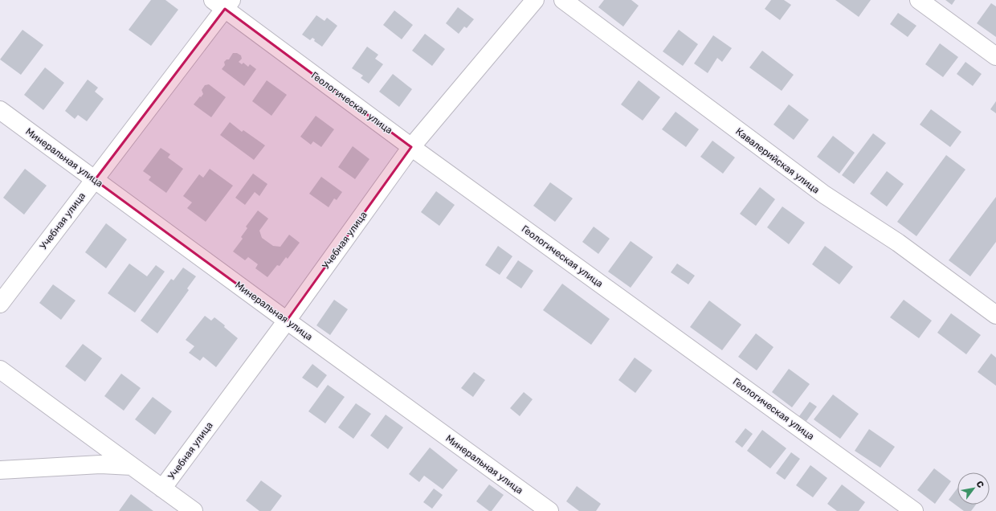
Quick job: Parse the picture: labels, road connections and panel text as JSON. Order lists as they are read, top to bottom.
{
  "streets": {
    "street": [
      "Геологическая улица",
      "Минеральная улица",
      "Кавалерийская улица",
      "Учебная улица"
    ]
  },
  "crossings": [
    ["Геологическая улица", "Учебная улица"],
    ["Минеральная улица", "Учебная улица"]
  ],
  "north": "top right"
}
